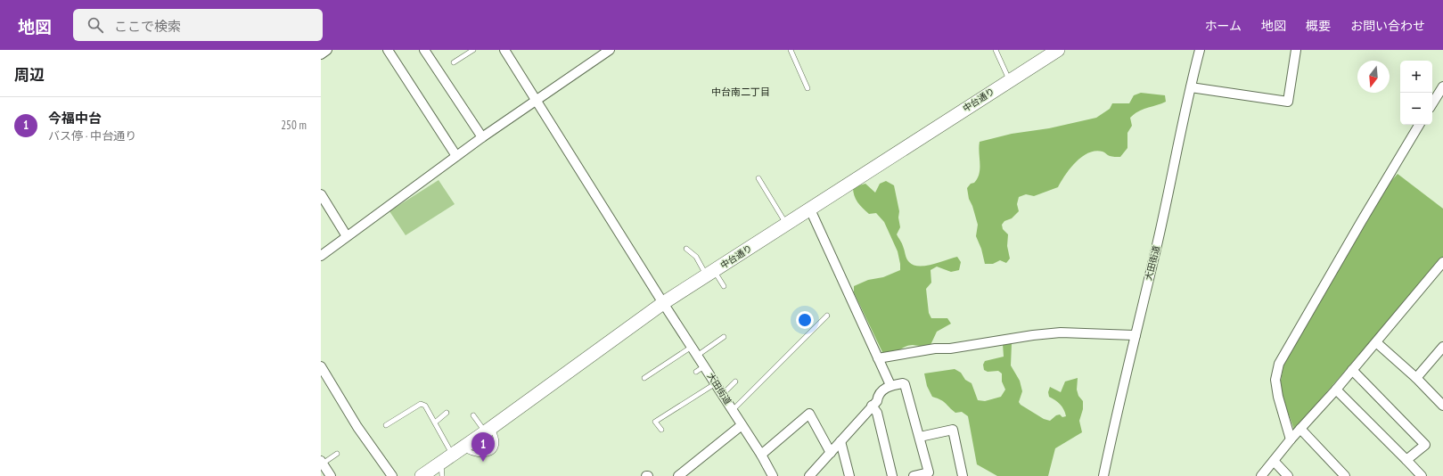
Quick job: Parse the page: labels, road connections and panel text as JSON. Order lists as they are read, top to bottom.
{
  "streets": {
    "street": ["中台通り", "大田街道"]
  },
  "crossings": [
    ["中台通り", "大田街道"]
  ],
  "districts": ["中台南二丁目"],
  "north": "bottom",
  "page": {
    "header": "地図",
    "search": "ここで検索",
    "nav": [
      "ホーム",
      "地図",
      "概要",
      "お問い合わせ"
    ],
    "heading": "周辺",
    "map_buttons": ["+", "−"],
    "list": [
      {
        "mark": "1",
        "name": "今福中台",
        "note": "バス停 · 中台通り",
        "value": "250 m"
      }
    ],
    "pins": "1"
  }
}
